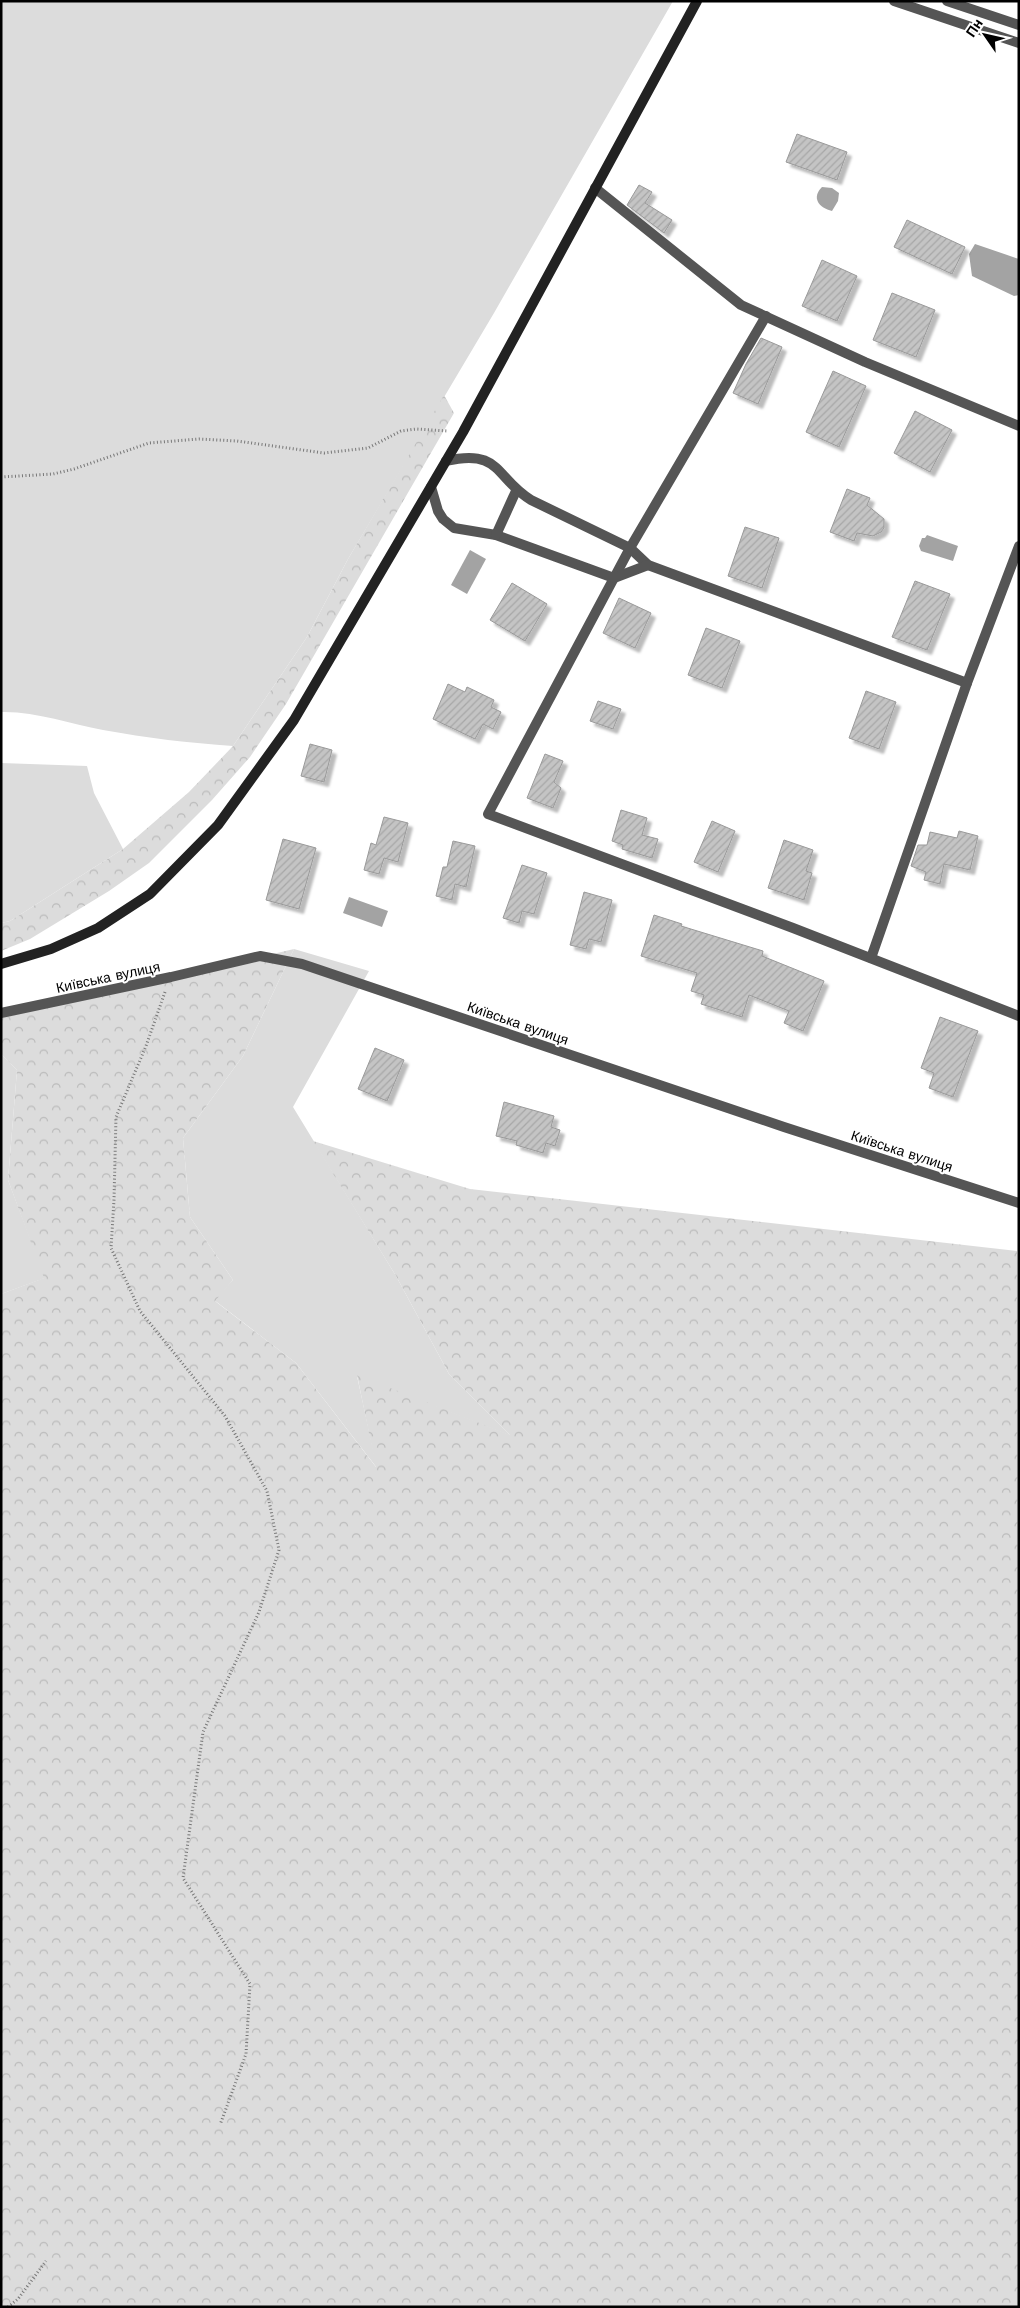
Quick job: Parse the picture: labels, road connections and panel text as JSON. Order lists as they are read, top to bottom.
{
  "streets": {
    "street": ["Київська вулиця"]
  },
  "north": "top left"
}
